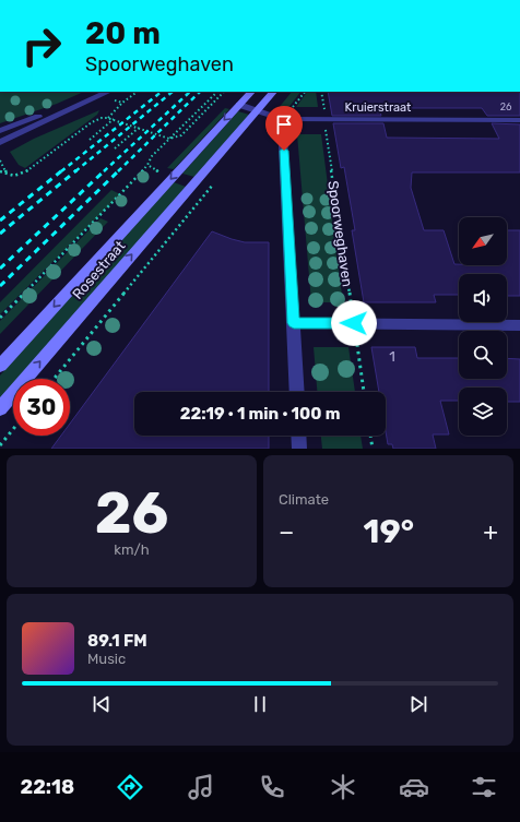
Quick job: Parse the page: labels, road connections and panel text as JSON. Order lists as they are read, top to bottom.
{
  "streets": {
    "main road": ["Rosestraat"],
    "street": ["Kruierstraat"],
    "path": ["Spoorweghaven"]
  },
  "crossings": [
    ["Kruierstraat", "Spoorweghaven"],
    ["Kruierstraat", "Rosestraat"]
  ],
  "house_numbers": ["26", "1"],
  "north": "bottom left",
  "page": {
    "turn": ["20 m", "Spoorweghaven"],
    "limit": "30",
    "trip": "22:19 · 1 min · 100 m",
    "tile": [
      ["26", "km/h"],
      "Climate"
    ],
    "heat": ["−", "19°", "+"],
    "song": ["89.1 FM", "Music"],
    "tabs": "22:18"
  }
}
